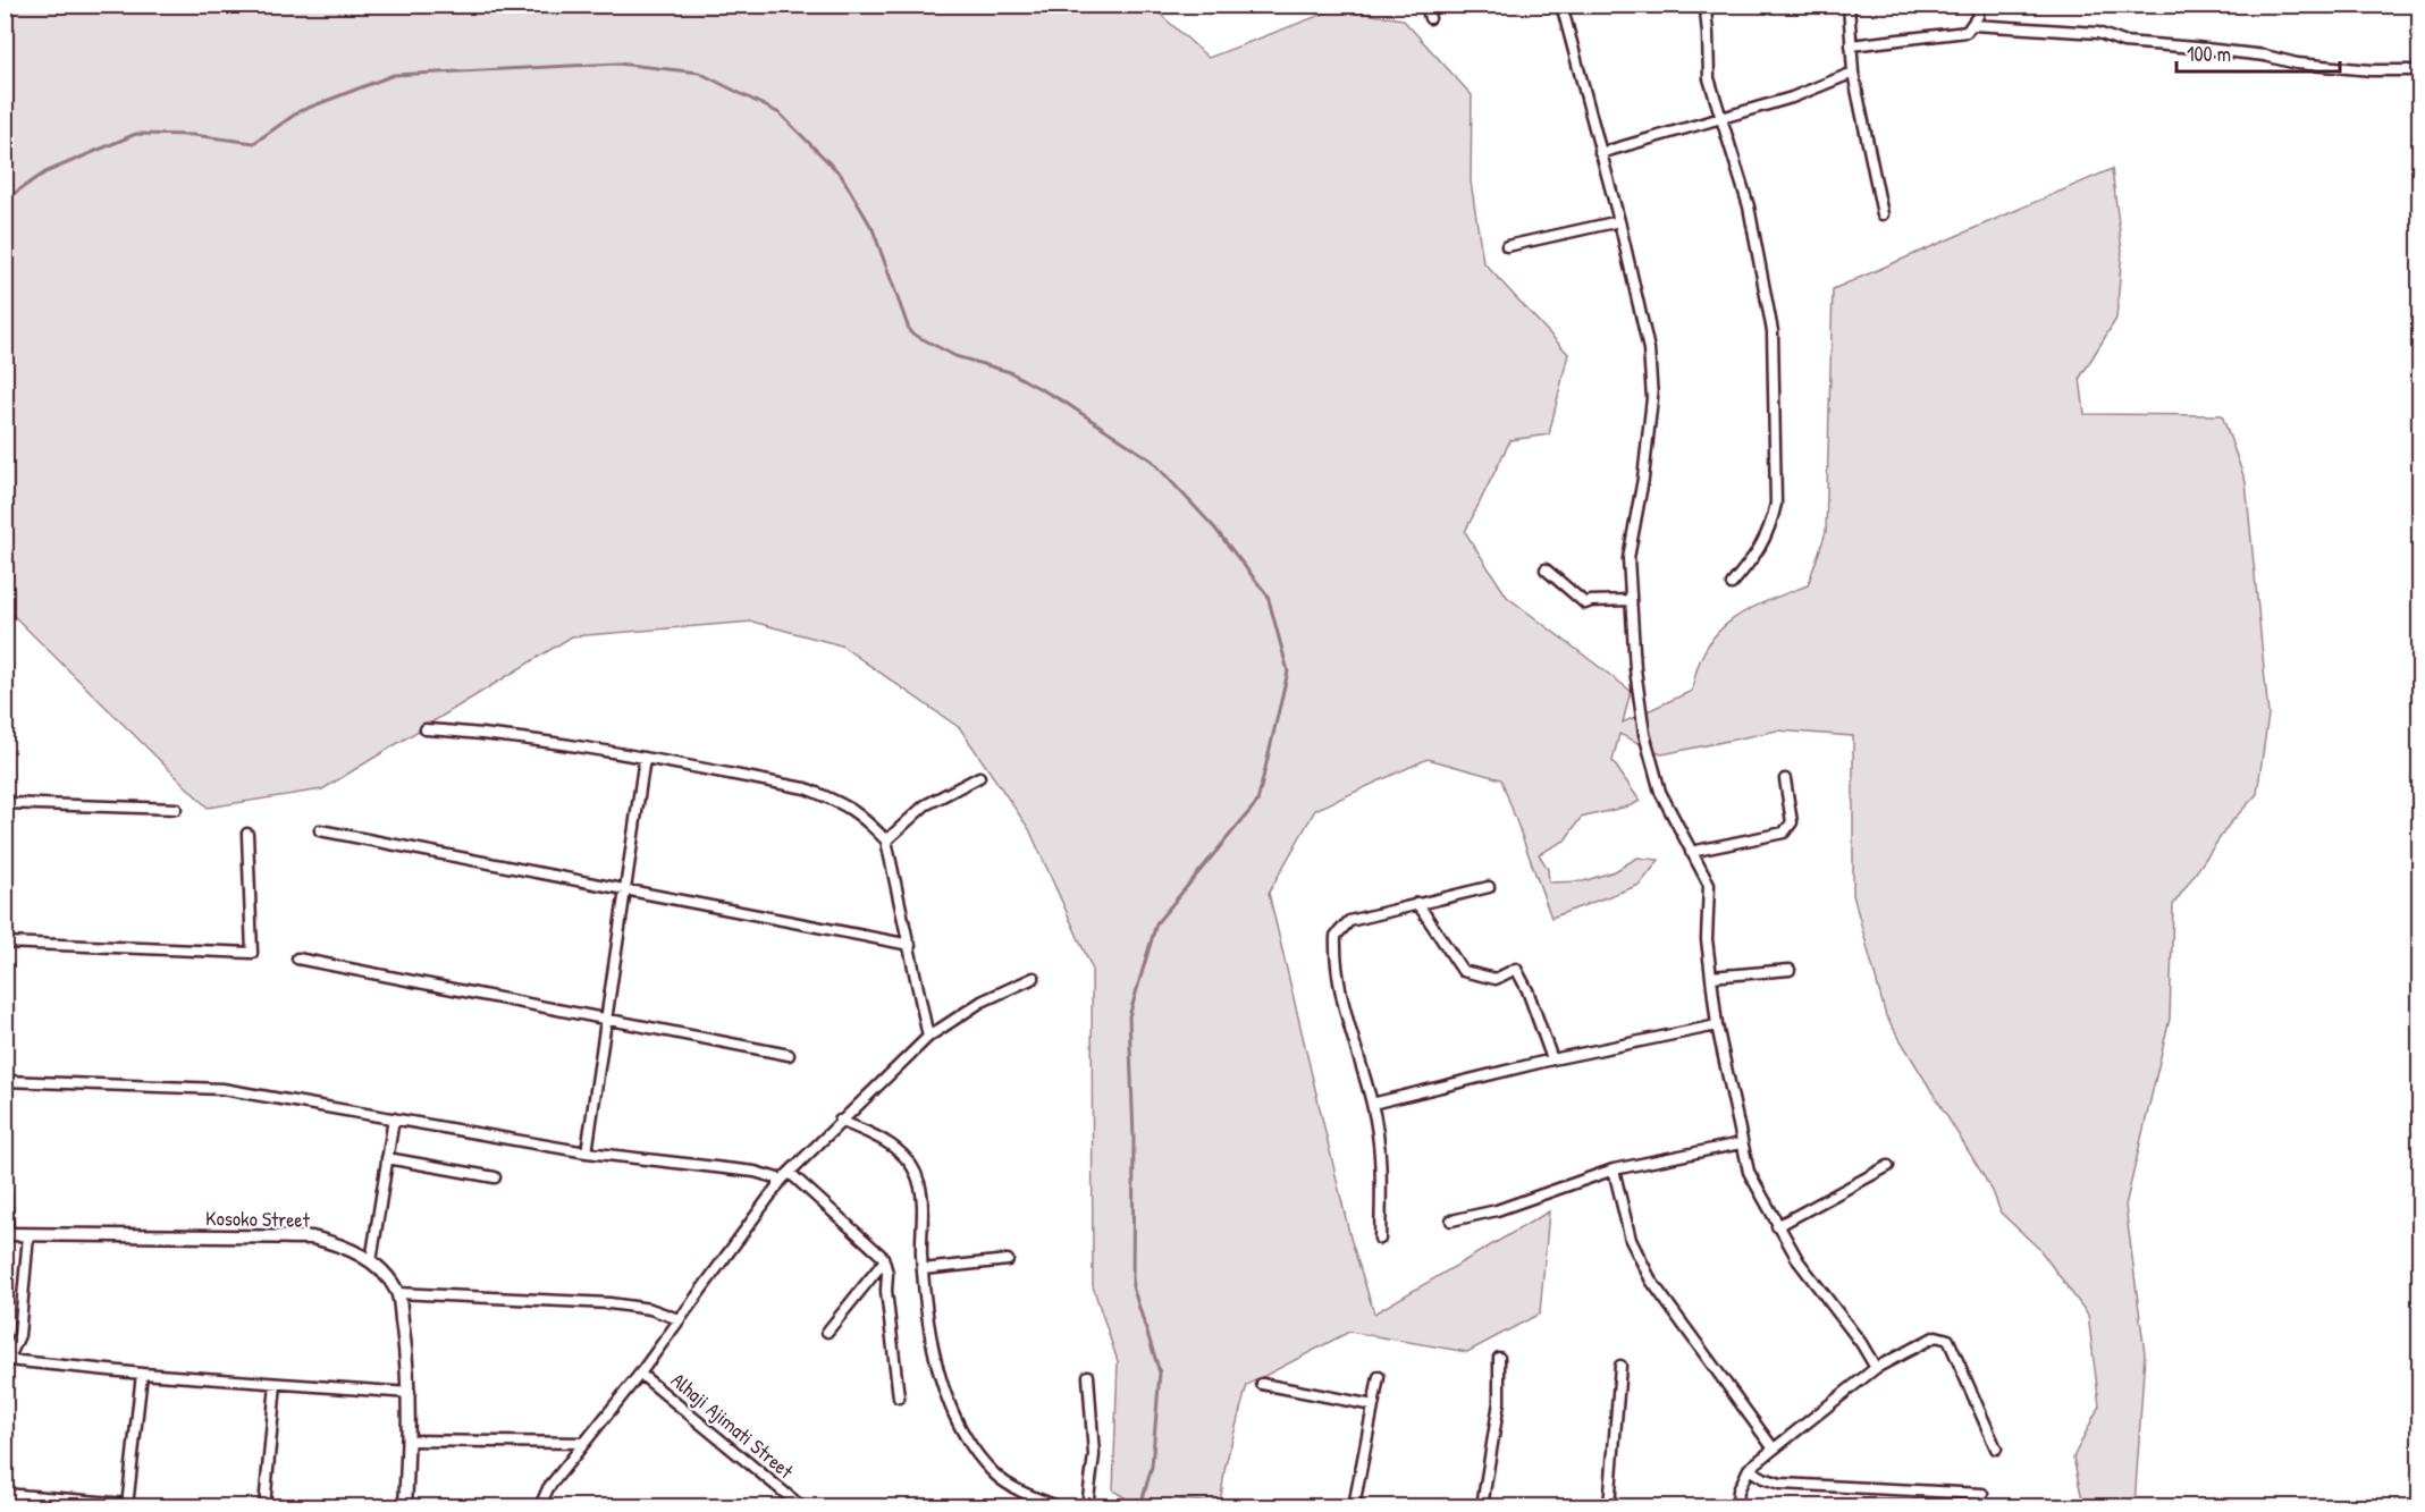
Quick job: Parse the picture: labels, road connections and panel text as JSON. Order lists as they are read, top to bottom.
{
  "streets": {
    "street": ["Kosoko Street", "Alhaji Ajimati Street"]
  },
  "scale_bar": "100 m"
}
